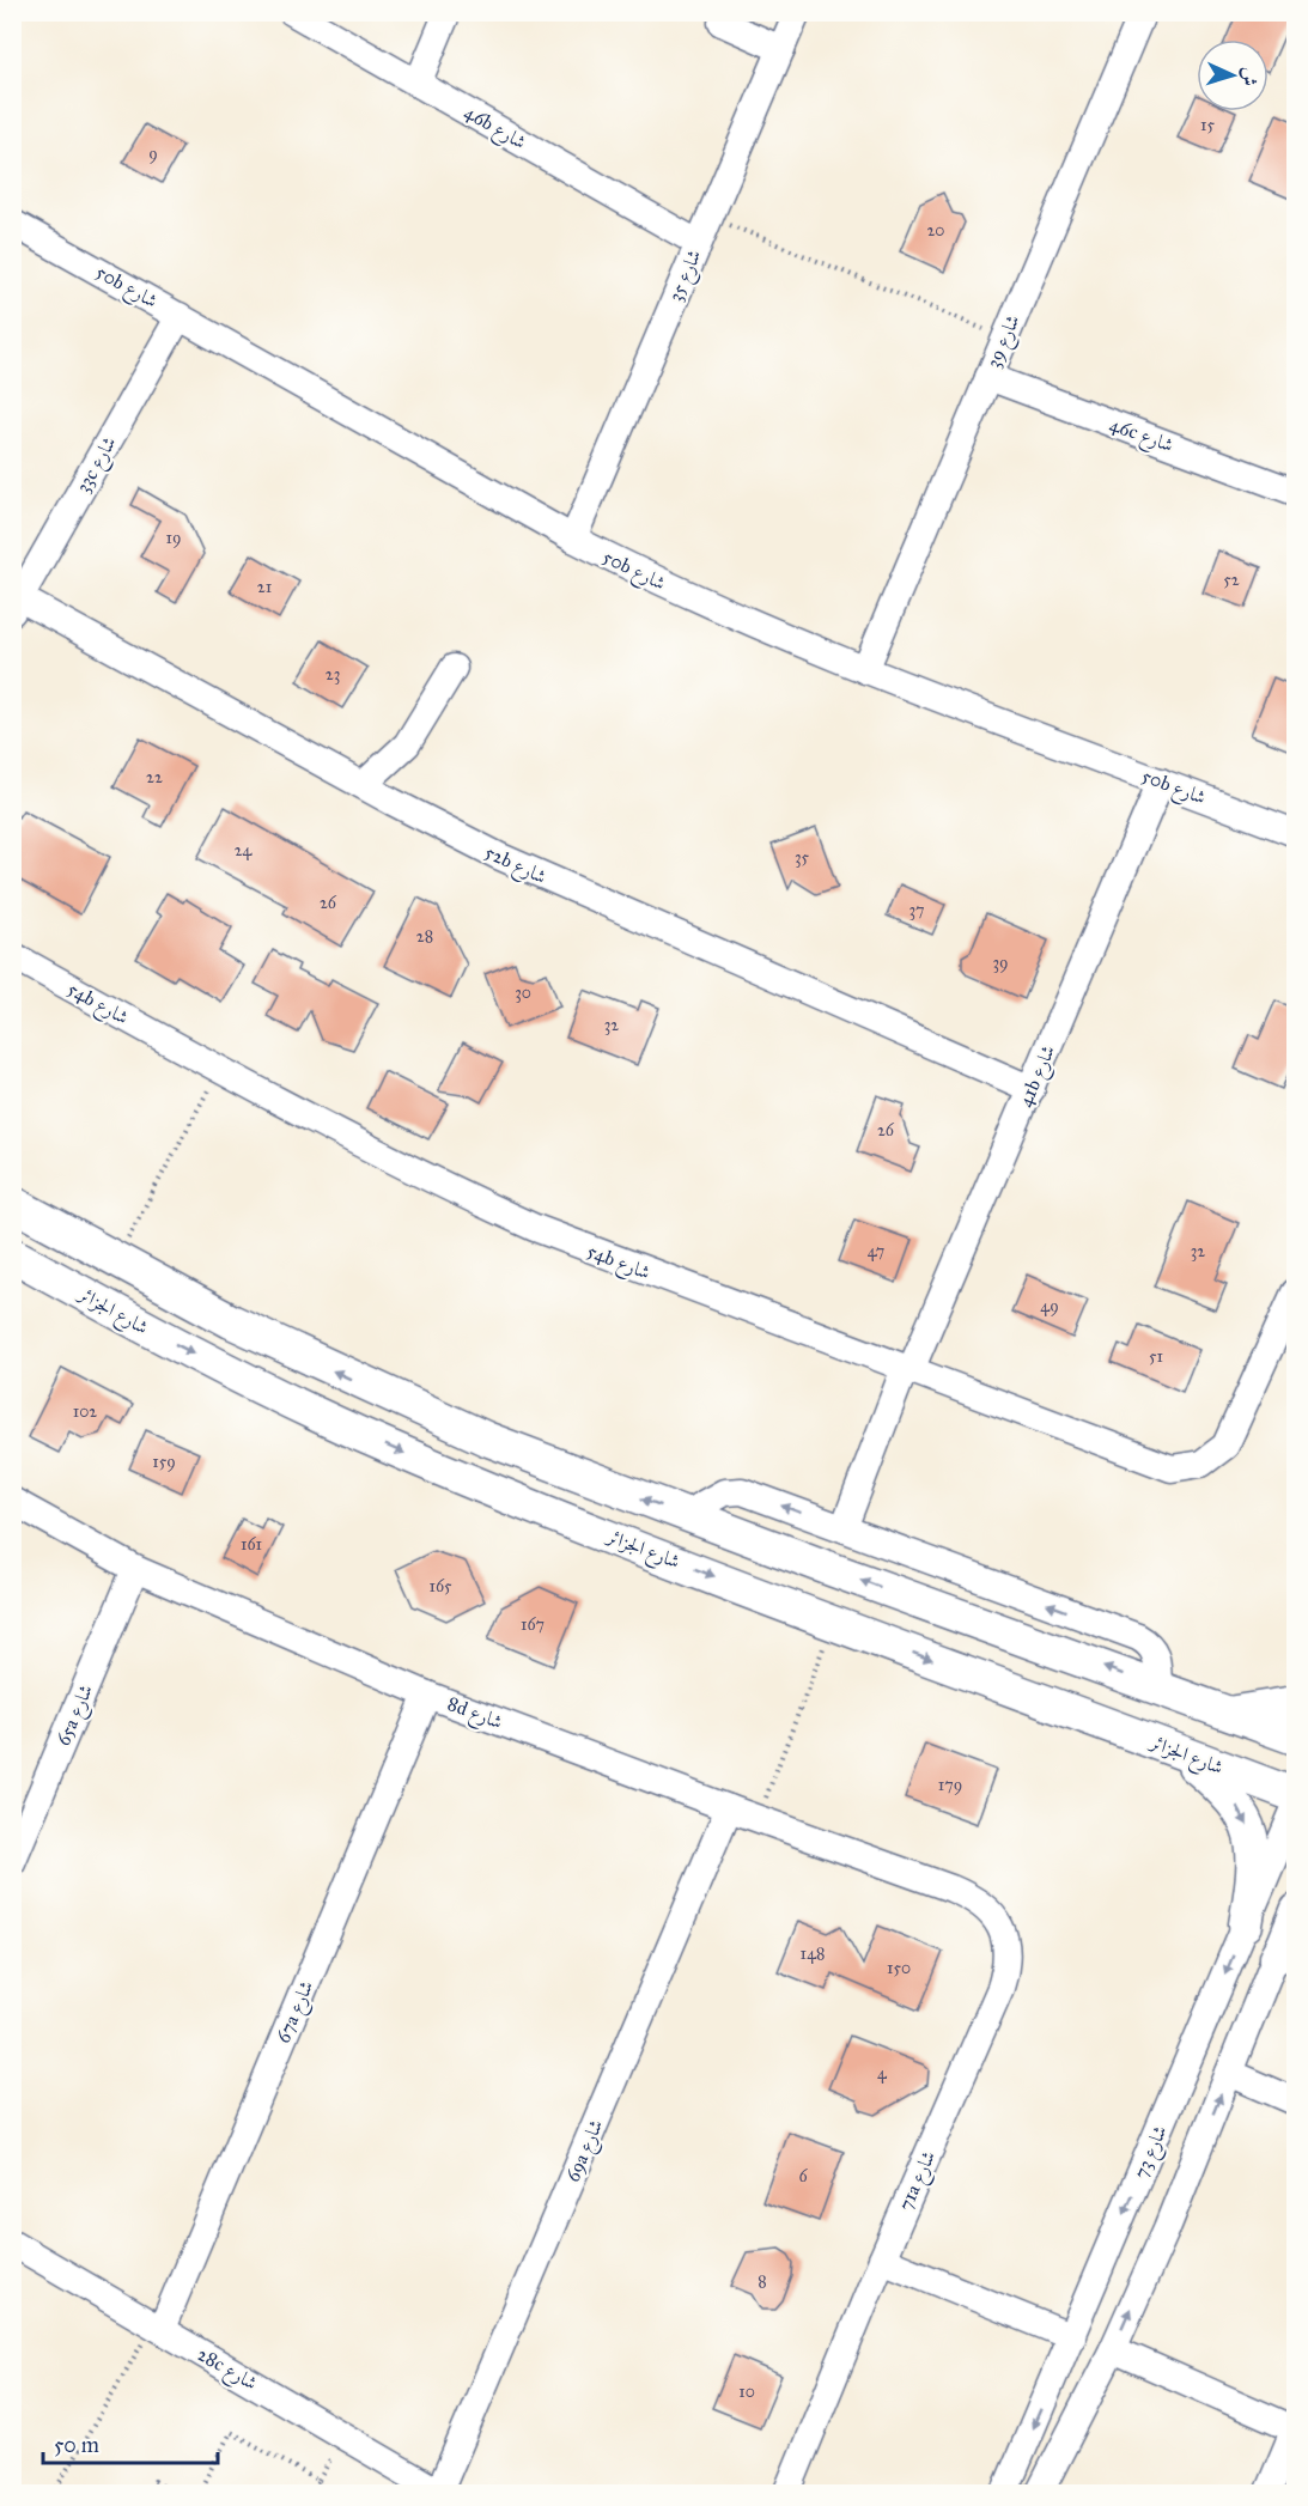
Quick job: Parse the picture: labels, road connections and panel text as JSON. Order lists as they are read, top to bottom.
{
  "streets": {
    "main road": ["شارع الجزائر"],
    "street": [
      "46b شارع",
      "شارع 35",
      "50b شارع",
      "شارع 39",
      "46c شارع",
      "33c شارع",
      "52b شارع",
      "54b شارع",
      "41b شارع",
      "8d شارع",
      "65a شارع",
      "67a شارع",
      "69a شارع",
      "شارع 73",
      "71a شارع",
      "28c شارع"
    ]
  },
  "crossings": [
    ["46b شارع", "شارع 35"],
    ["شارع 35", "50b شارع"],
    ["50b شارع", "شارع 39"],
    ["50b شارع", "33c شارع"],
    ["50b شارع", "41b شارع"],
    ["شارع 39", "46c شارع"],
    ["33c شارع", "52b شارع"],
    ["52b شارع", "41b شارع"],
    ["54b شارع", "41b شارع"],
    ["8d شارع", "65a شارع"],
    ["8d شارع", "67a شارع"],
    ["8d شارع", "69a شارع"],
    ["8d شارع", "71a شارع"],
    ["67a شارع", "28c شارع"],
    ["69a شارع", "28c شارع"]
  ],
  "house_numbers": [
    "15",
    "9",
    "20",
    "19",
    "52",
    "21",
    "23",
    "22",
    "24",
    "35",
    "26",
    "37",
    "28",
    "39",
    "30",
    "32",
    "26",
    "47",
    "32",
    "49",
    "51",
    "102",
    "159",
    "161",
    "165",
    "167",
    "179",
    "148",
    "150",
    "4",
    "6",
    "8",
    "10"
  ],
  "scale_bar": "50 m",
  "north": "right"
}
